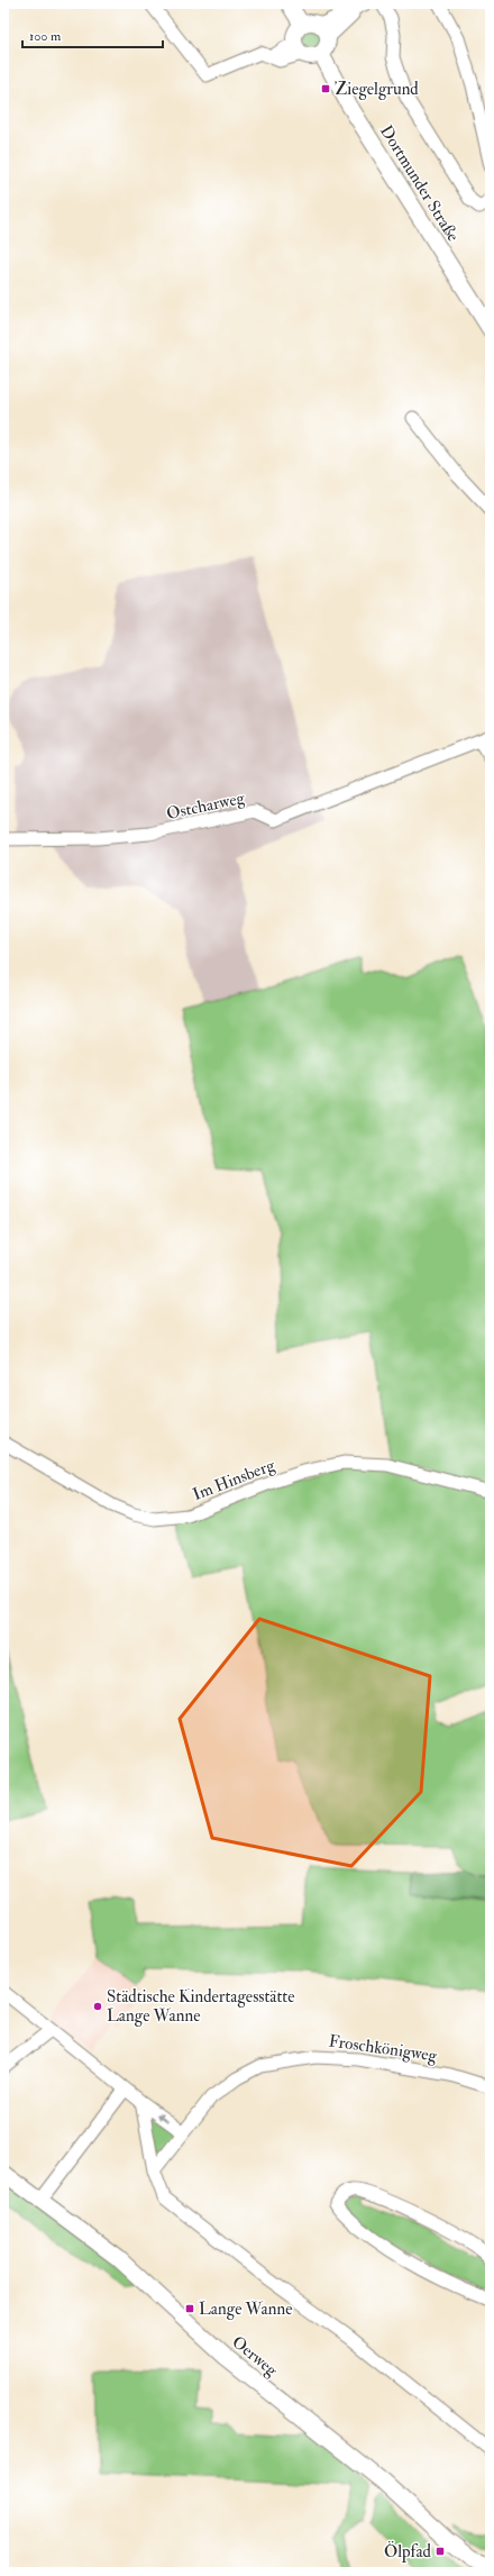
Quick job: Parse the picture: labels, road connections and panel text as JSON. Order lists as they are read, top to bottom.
{
  "streets": {
    "main road": ["Dortmunder Straße", "Oerweg"],
    "street": ["Ostcharweg", "Im Hinsberg", "Froschkönigweg"]
  },
  "places": {
    "transit": ["Ziegelgrund", "Lange Wanne", "Ölpfad"],
    "other": ["Städtische Kindertagesstätte Lange Wanne"]
  },
  "scale_bar": "100 m"
}
